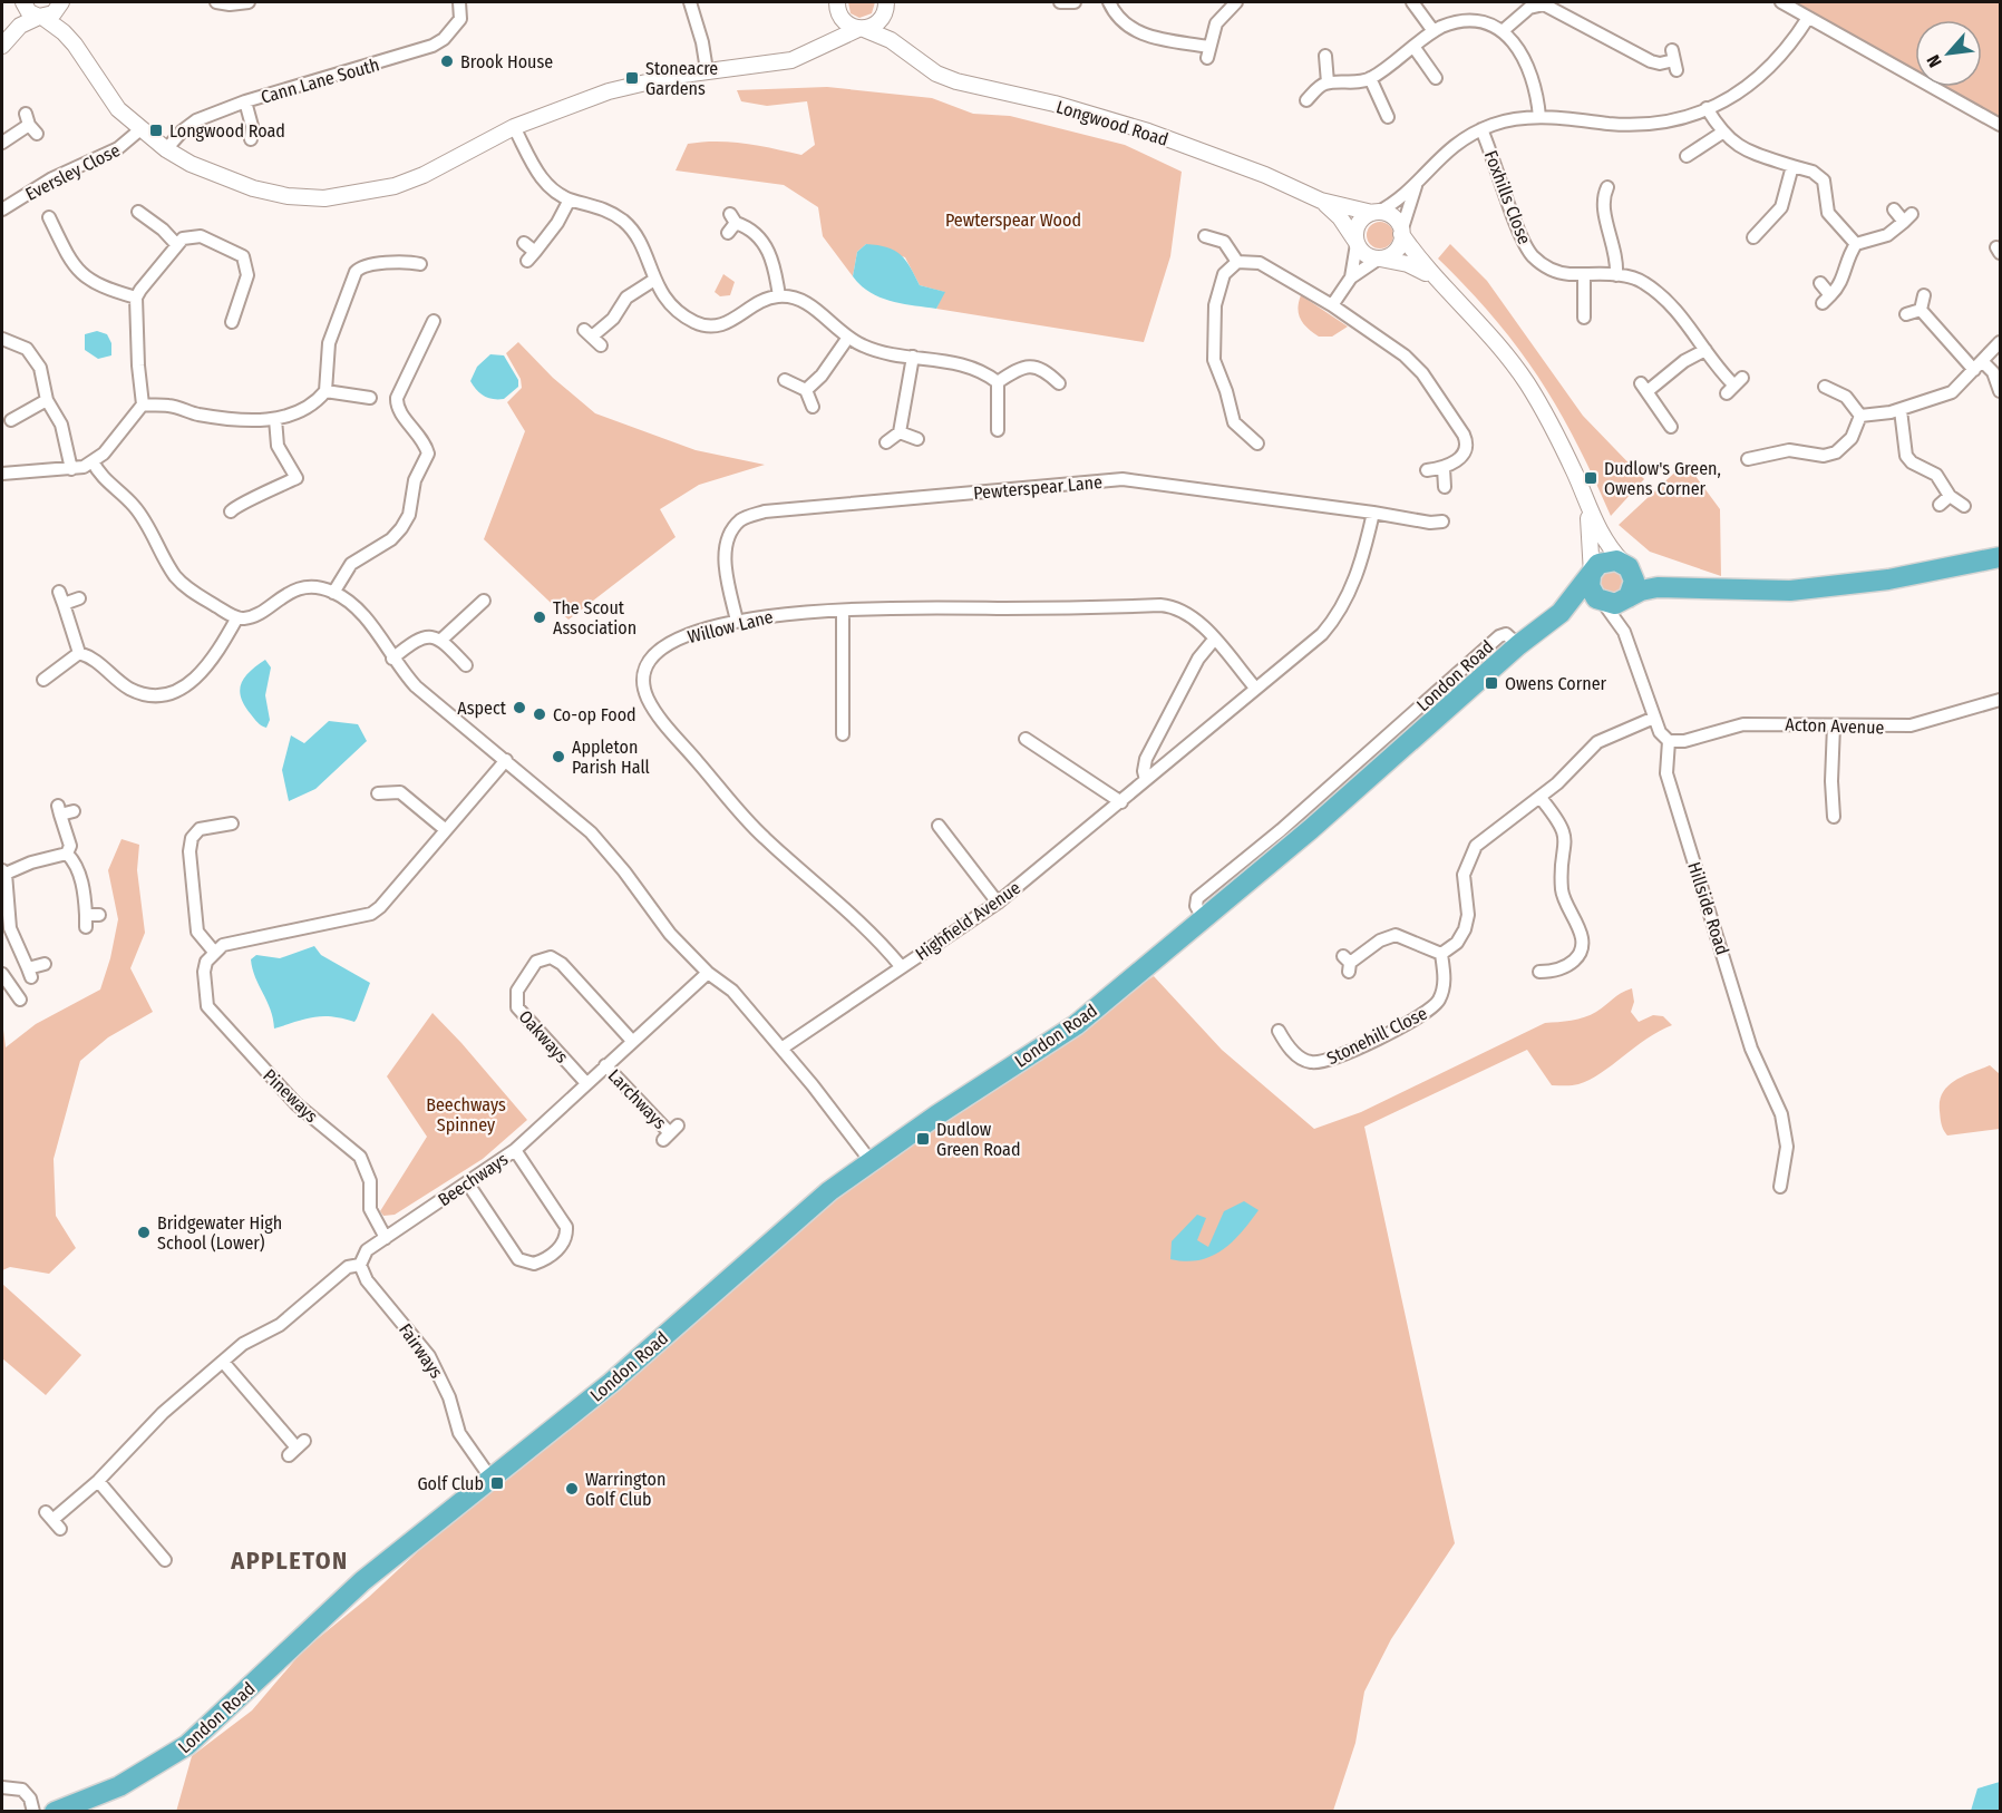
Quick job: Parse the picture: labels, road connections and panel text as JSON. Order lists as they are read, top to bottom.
{
  "streets": {
    "highway": ["London Road"],
    "street": [
      "Cann Lane South",
      "Longwood Road",
      "Eversley Close",
      "Foxhills Close",
      "Pewterspear Lane",
      "Willow Lane",
      "Acton Avenue",
      "Hillside Road",
      "Highfield Avenue",
      "Stonehill Close",
      "Oakways",
      "Pineways",
      "Larchways",
      "Beechways",
      "Fairways"
    ]
  },
  "crossings": [
    ["Pewterspear Lane", "Willow Lane"],
    ["Pewterspear Lane", "Highfield Avenue"],
    ["Willow Lane", "Highfield Avenue"],
    ["London Road", "Fairways"],
    ["Acton Avenue", "Hillside Road"],
    ["Oakways", "Beechways"],
    ["Pineways", "Beechways"],
    ["Larchways", "Beechways"],
    ["Beechways", "Fairways"]
  ],
  "districts": ["APPLETON"],
  "parks": ["Pewterspear Wood", "Beechways Spinney"],
  "places": {
    "other": [
      "Brook House",
      "The Scout Association",
      "Aspect",
      "Co-op Food",
      "Appleton Parish Hall",
      "Bridgewater High School (Lower)",
      "Warrington Golf Club"
    ],
    "transit": [
      "Stoneacre Gardens",
      "Longwood Road",
      "Dudlow's Green, Owens Corner",
      "Owens Corner",
      "Dudlow Green Road",
      "Golf Club"
    ]
  },
  "north": "bottom left"
}
